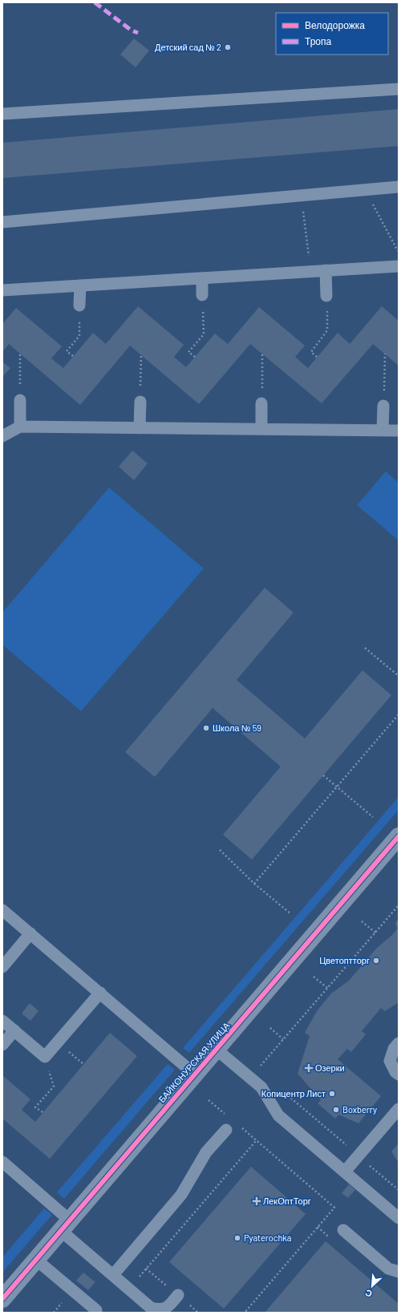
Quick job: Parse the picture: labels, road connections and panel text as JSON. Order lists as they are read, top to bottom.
{
  "streets": {
    "street": ["БАЙКОНУРСКАЯ УЛИЦА"]
  },
  "places": {
    "other": [
      "Детский сад № 2",
      "Школа № 59",
      "Цветоптторг",
      "Копицентр Лист",
      "Boxberry",
      "Pyaterochka"
    ],
    "health": ["Озерки", "ЛекОптТорг"]
  },
  "legend": ["Велодорожка", "Тропа"],
  "north": "bottom left"
}
